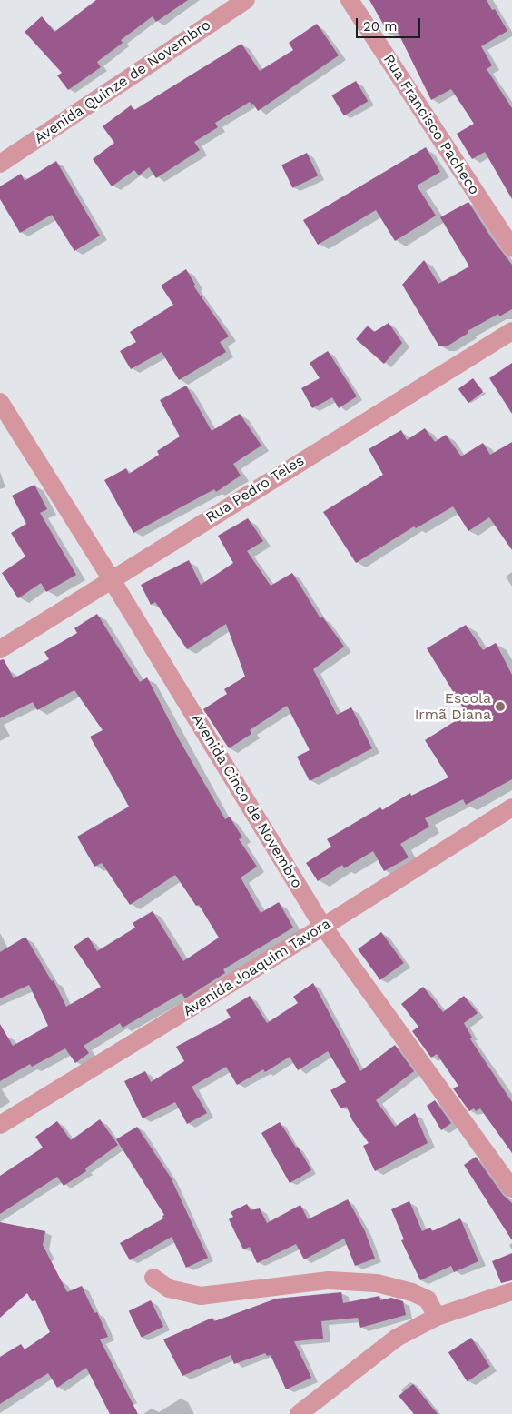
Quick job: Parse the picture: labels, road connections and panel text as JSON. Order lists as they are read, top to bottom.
{
  "streets": {
    "street": [
      "Avenida Quinze de Novembro",
      "Rua Francisco Pacheco",
      "Rua Pedro Teles",
      "Avenida Cinco de Novembro",
      "Avenida Joaquim Tavora"
    ]
  },
  "crossings": [
    ["Rua Pedro Teles", "Avenida Cinco de Novembro"],
    ["Avenida Cinco de Novembro", "Avenida Joaquim Tavora"]
  ],
  "places": ["Escola Irmã Diana"],
  "scale_bar": "20 m"
}
